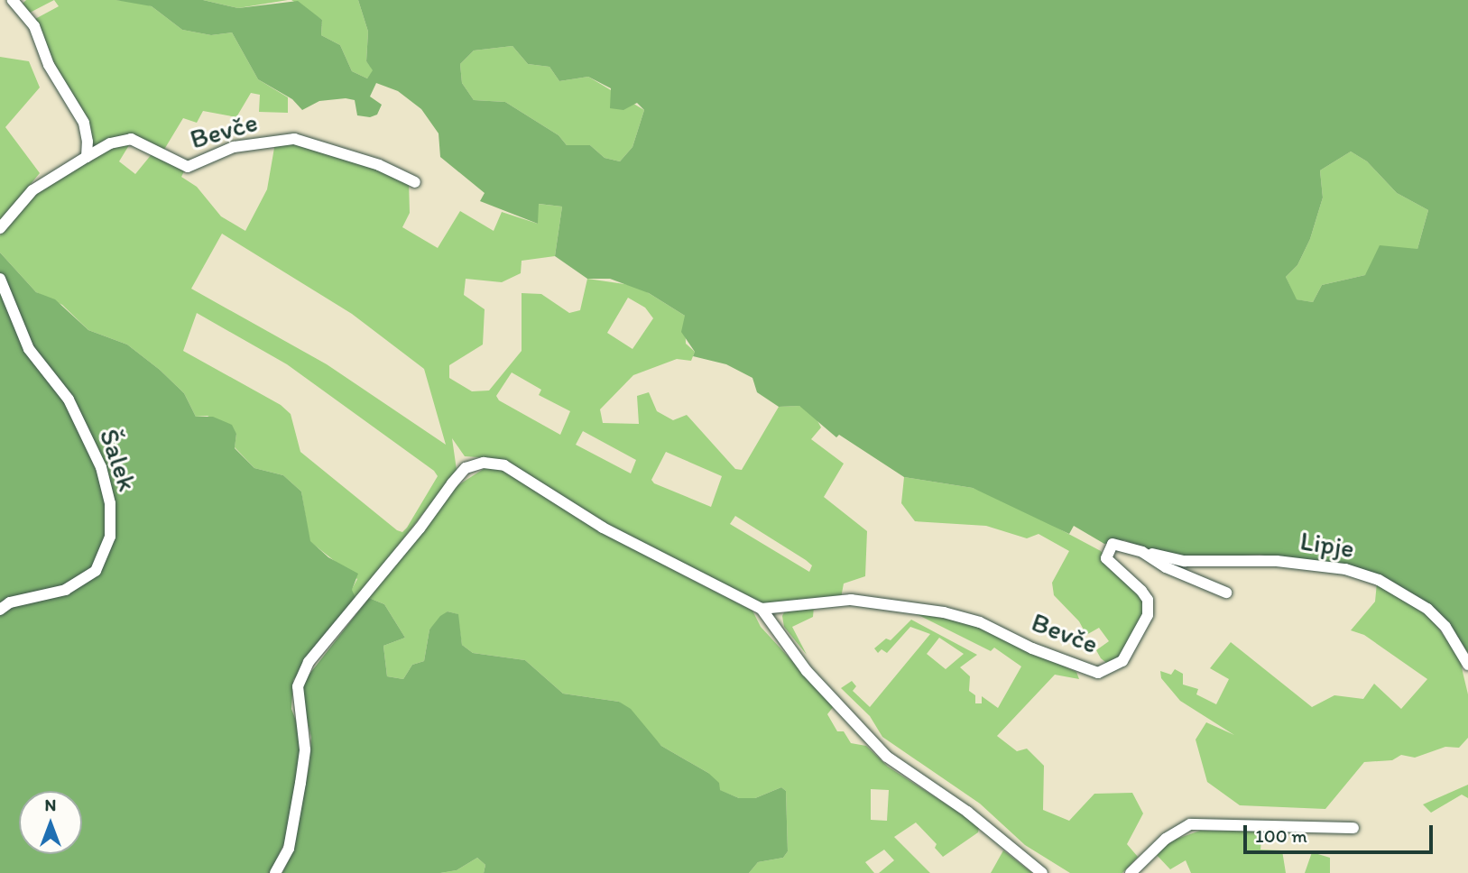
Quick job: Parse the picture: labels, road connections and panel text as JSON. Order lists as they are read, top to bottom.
{
  "streets": {
    "street": ["Bevče", "Šalek", "Lipje"]
  },
  "crossings": [
    ["Bevče", "Lipje"]
  ],
  "scale_bar": "100 m",
  "north": "top"
}
